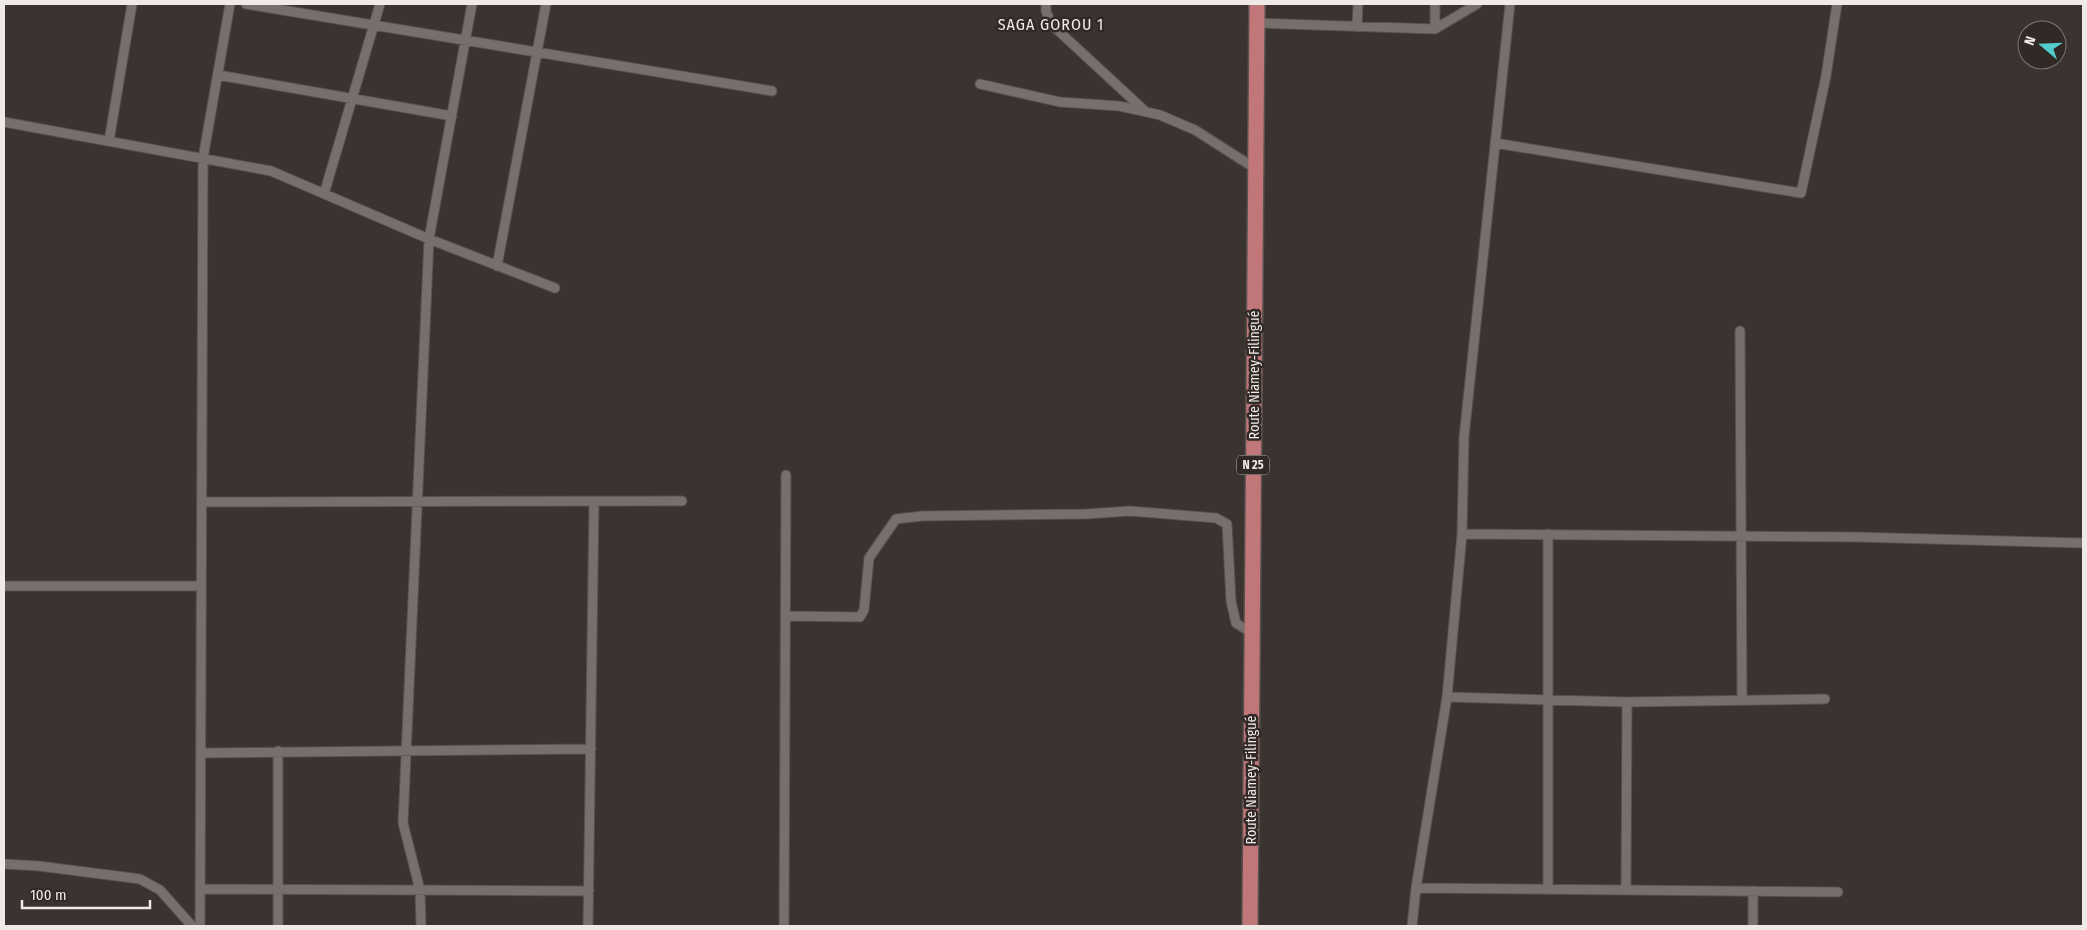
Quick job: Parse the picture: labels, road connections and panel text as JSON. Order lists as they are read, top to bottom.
{
  "streets": {
    "main road": ["Route Niamey-Filingué", "N 25"]
  },
  "districts": ["SAGA GOROU 1"],
  "scale_bar": "100 m",
  "north": "left"
}
